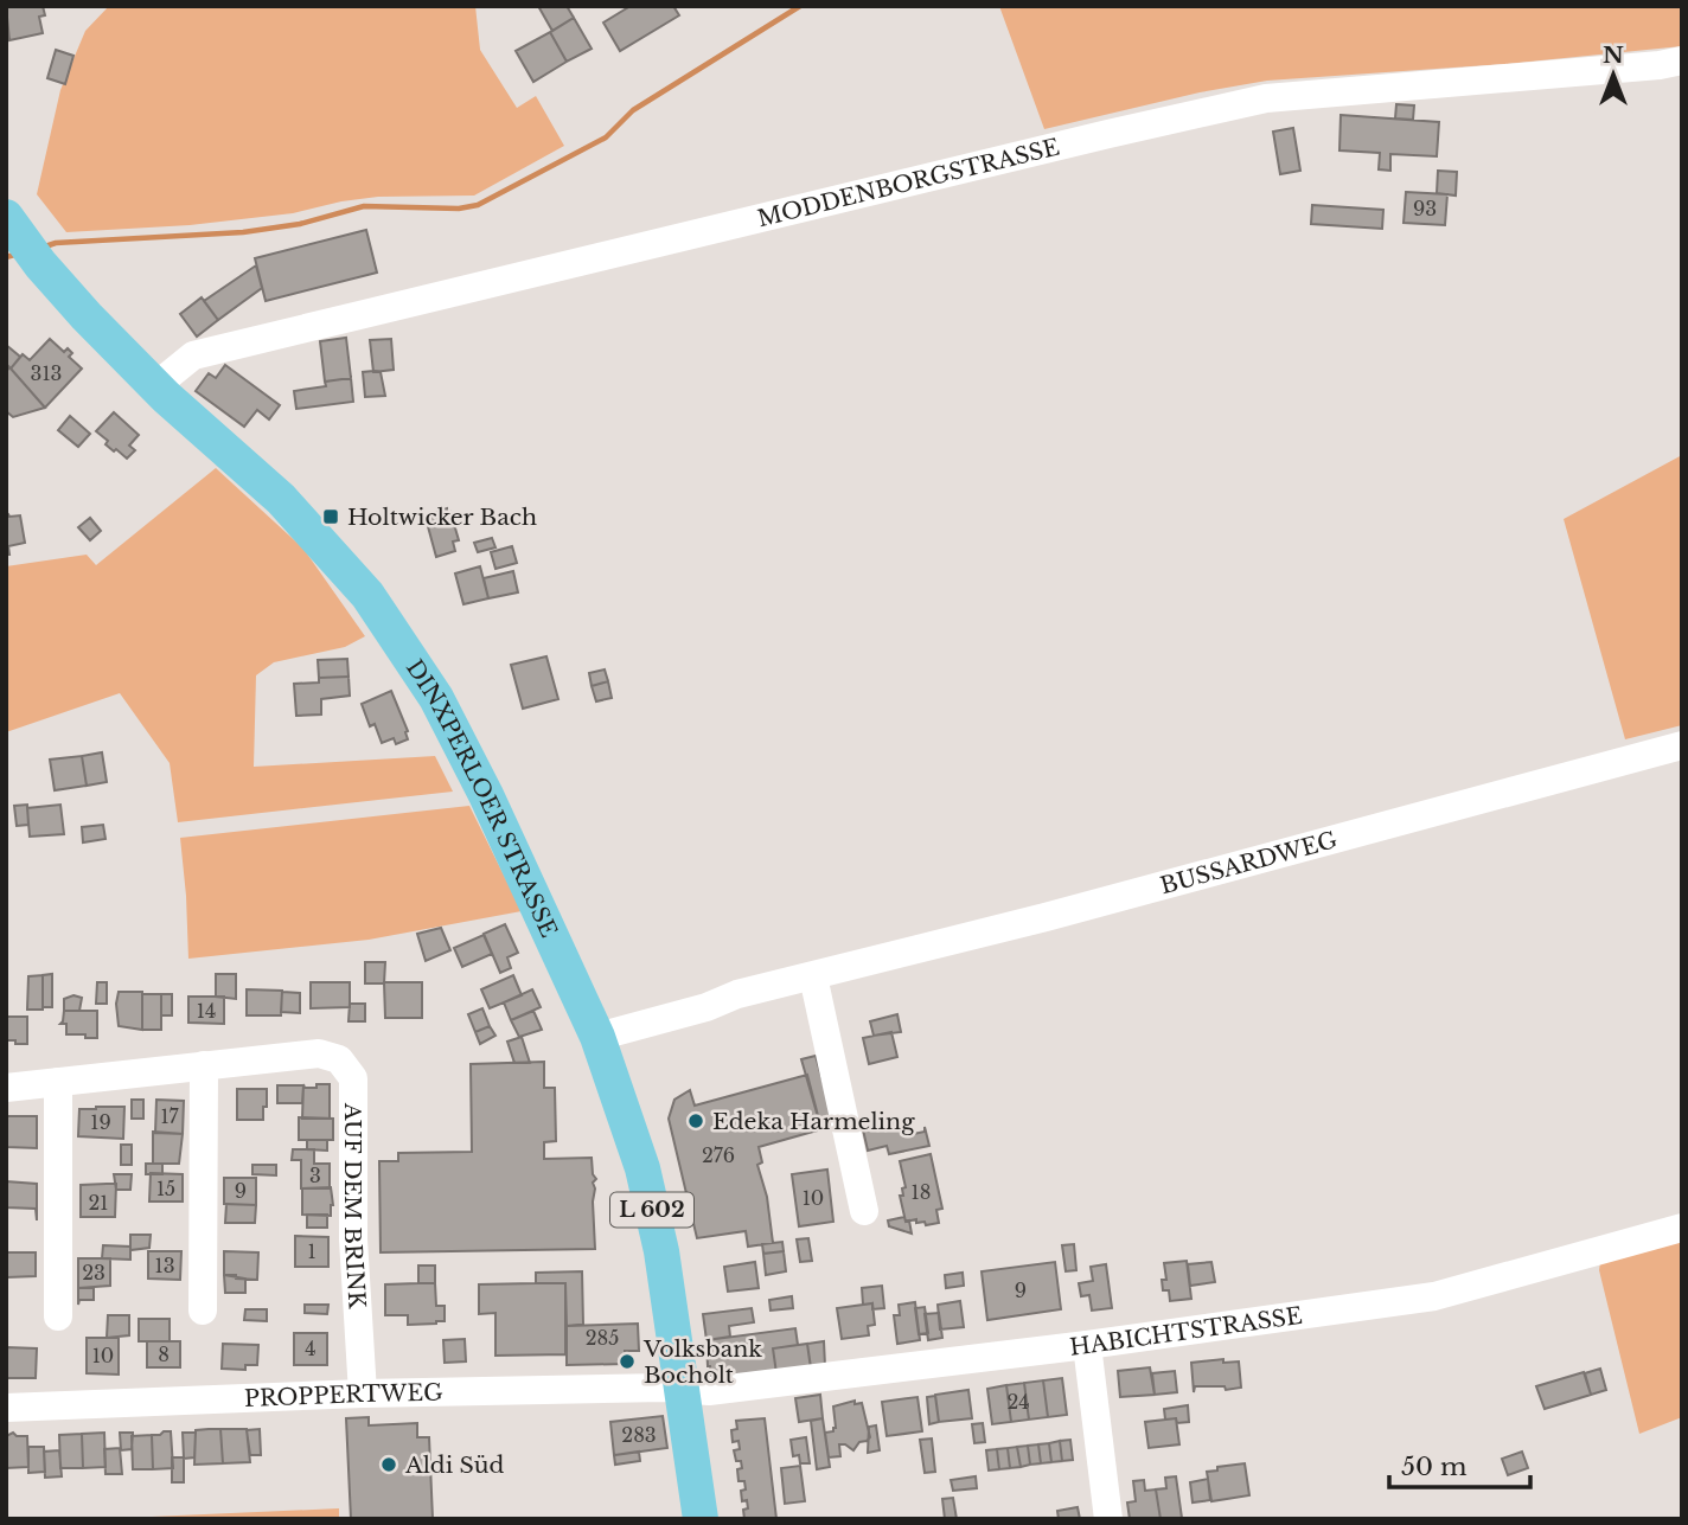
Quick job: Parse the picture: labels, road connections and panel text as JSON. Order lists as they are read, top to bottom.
{
  "streets": {
    "main road": ["DINXPERLOER STRASSE", "L 602"],
    "street": [
      "MODDENBORGSTRASSE",
      "BUSSARDWEG",
      "AUF DEM BRINK",
      "HABICHTSTRASSE",
      "PROPPERTWEG"
    ]
  },
  "crossings": [
    ["MODDENBORGSTRASSE", "DINXPERLOER STRASSE"],
    ["DINXPERLOER STRASSE", "BUSSARDWEG"],
    ["DINXPERLOER STRASSE", "HABICHTSTRASSE"],
    ["DINXPERLOER STRASSE", "PROPPERTWEG"],
    ["AUF DEM BRINK", "PROPPERTWEG"],
    ["HABICHTSTRASSE", "PROPPERTWEG"]
  ],
  "places": {
    "transit": ["Holtwicker Bach"],
    "other": ["Edeka Harmeling", "Volksbank Bocholt", "Aldi Süd"]
  },
  "house_numbers": [
    "93",
    "313",
    "14",
    "17",
    "19",
    "276",
    "3",
    "15",
    "9",
    "18",
    "10",
    "21",
    "1",
    "13",
    "23",
    "9",
    "285",
    "4",
    "8",
    "10",
    "24",
    "283"
  ],
  "scale_bar": "50 m",
  "north": "top"
}
